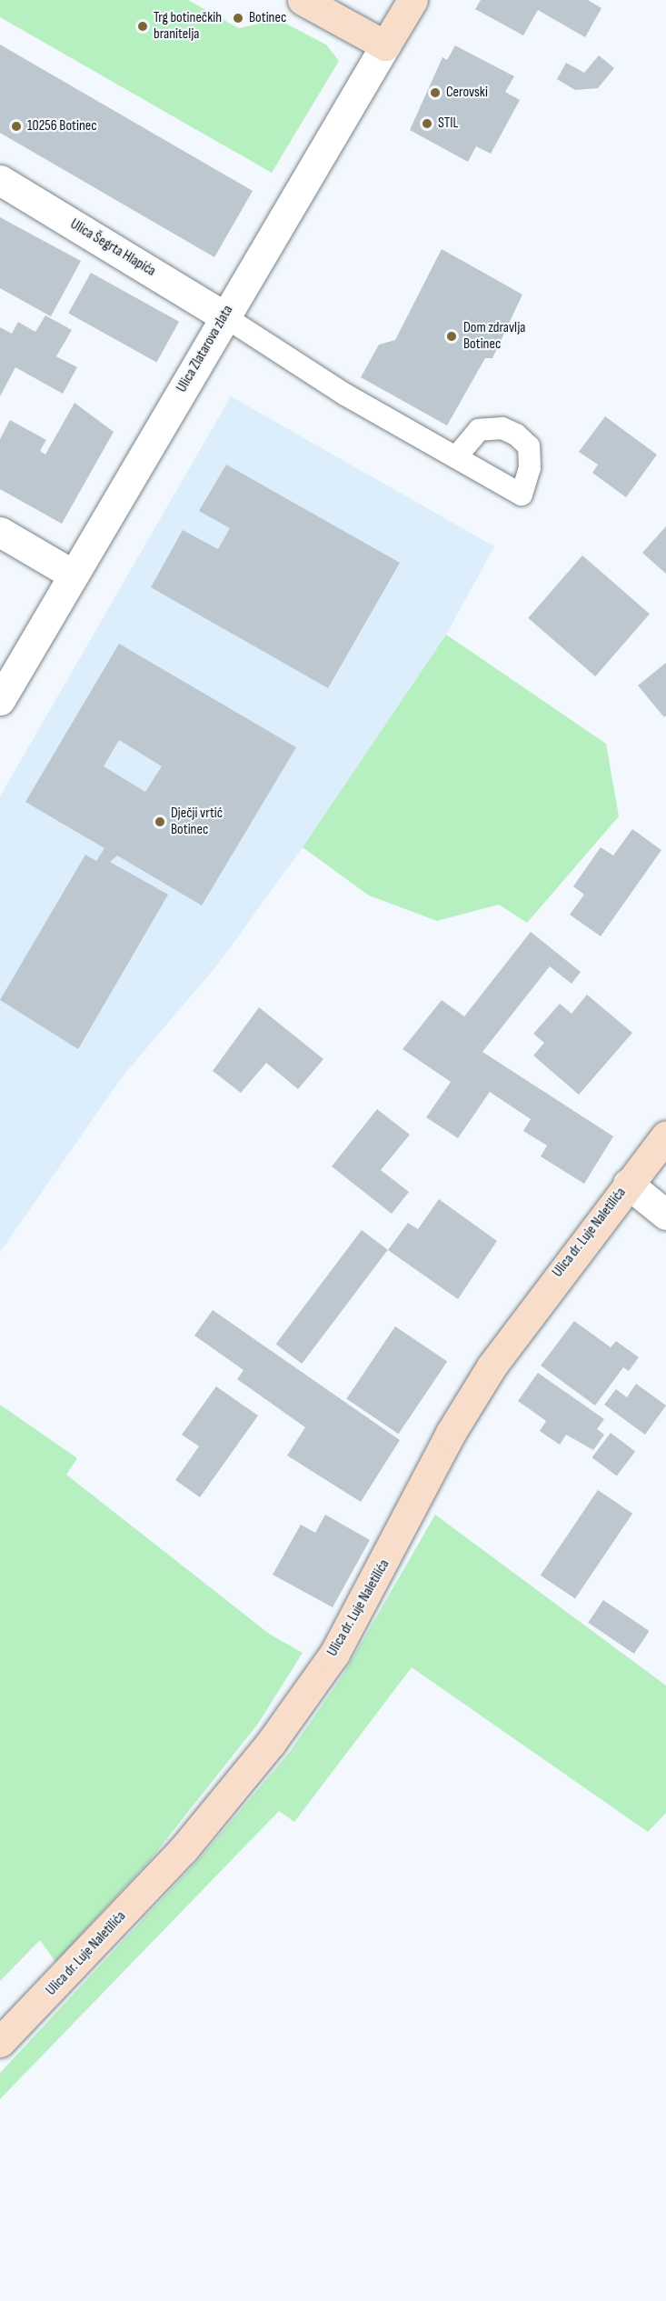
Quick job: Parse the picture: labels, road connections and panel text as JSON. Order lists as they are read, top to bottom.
{
  "streets": {
    "street": ["Ulica Šegrta Hlapića", "Ulica Zlatarova zlata", "Ulica dr. Luje Naletilića"]
  },
  "crossings": [
    ["Ulica Šegrta Hlapića", "Ulica Zlatarova zlata"]
  ],
  "places": [
    "Botinec",
    "Trg botinečkih branitelja",
    "Cerovski",
    "STIL",
    "10256 Botinec",
    "Dom zdravlja Botinec",
    "Dječji vrtić Botinec"
  ]
}
